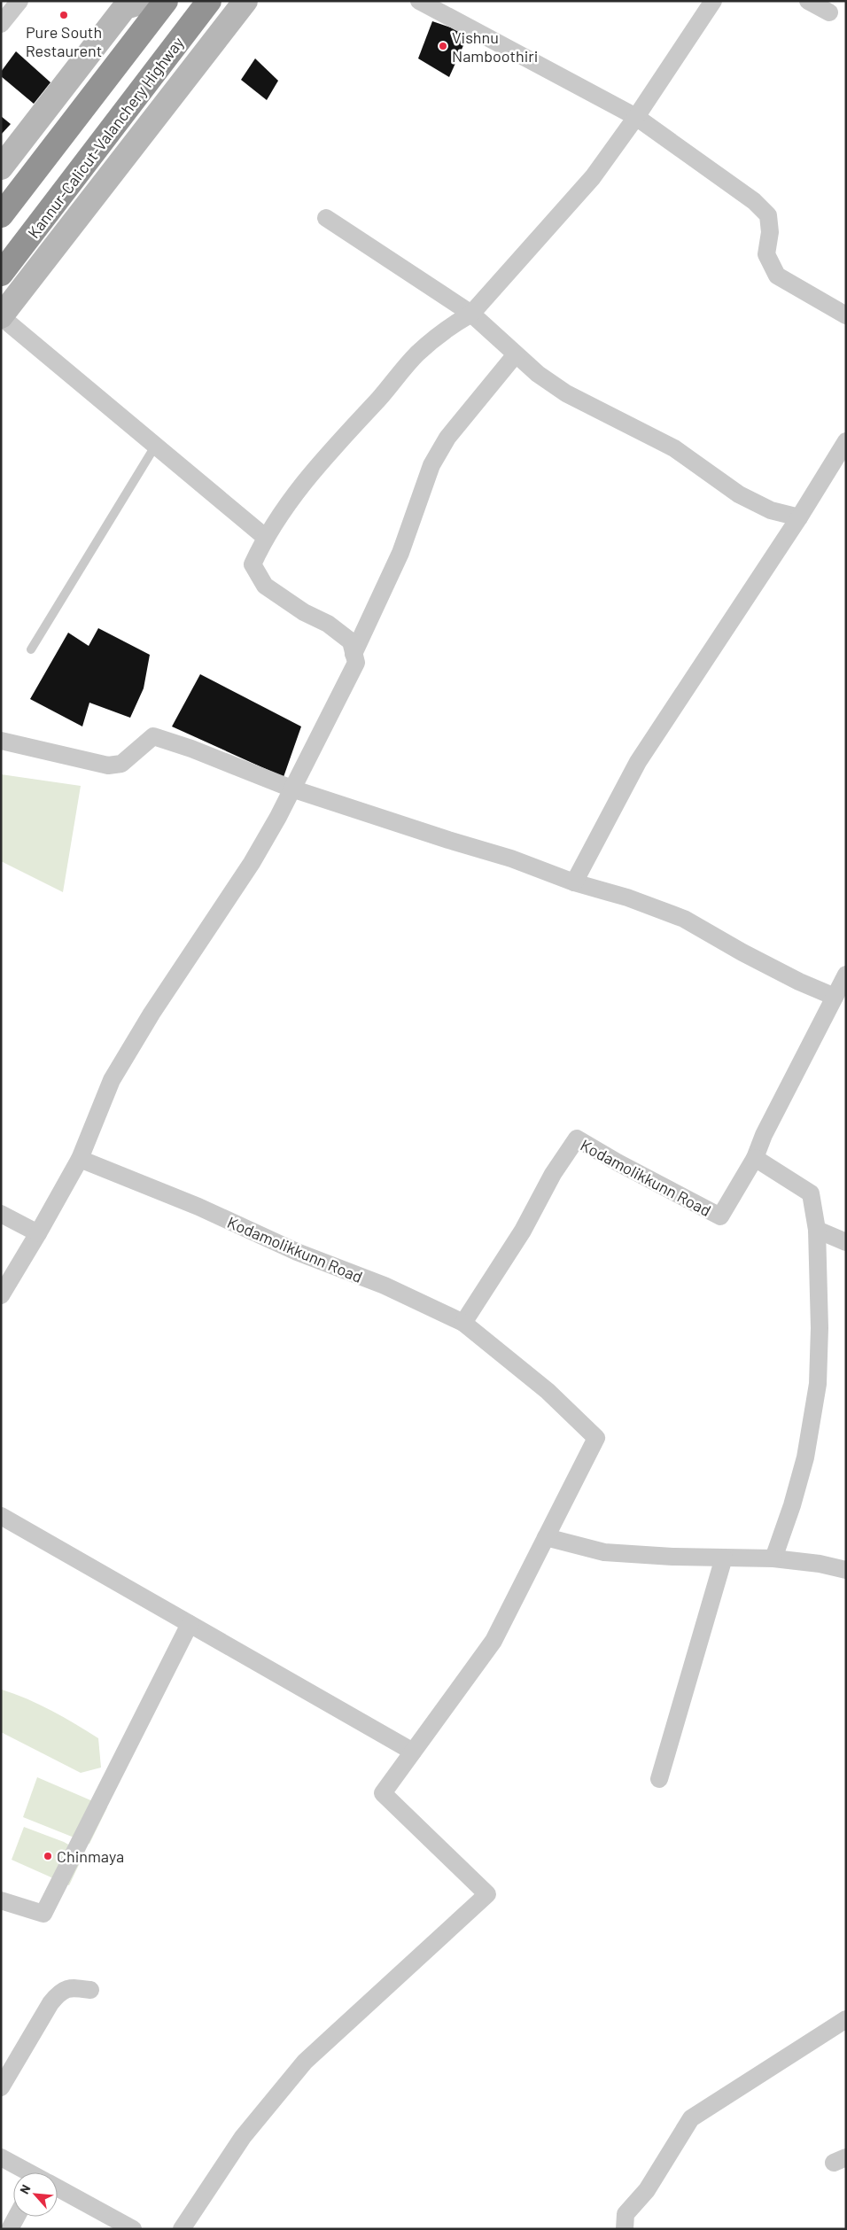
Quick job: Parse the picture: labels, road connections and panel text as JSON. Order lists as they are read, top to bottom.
{
  "streets": {
    "highway": ["Kannur-Calicut-Valanchery Highway"],
    "street": ["Kodamolikkunn Road"]
  },
  "places": ["Pure South Restaurent", "Vishnu Namboothiri", "Chinmaya"],
  "north": "top left"
}
